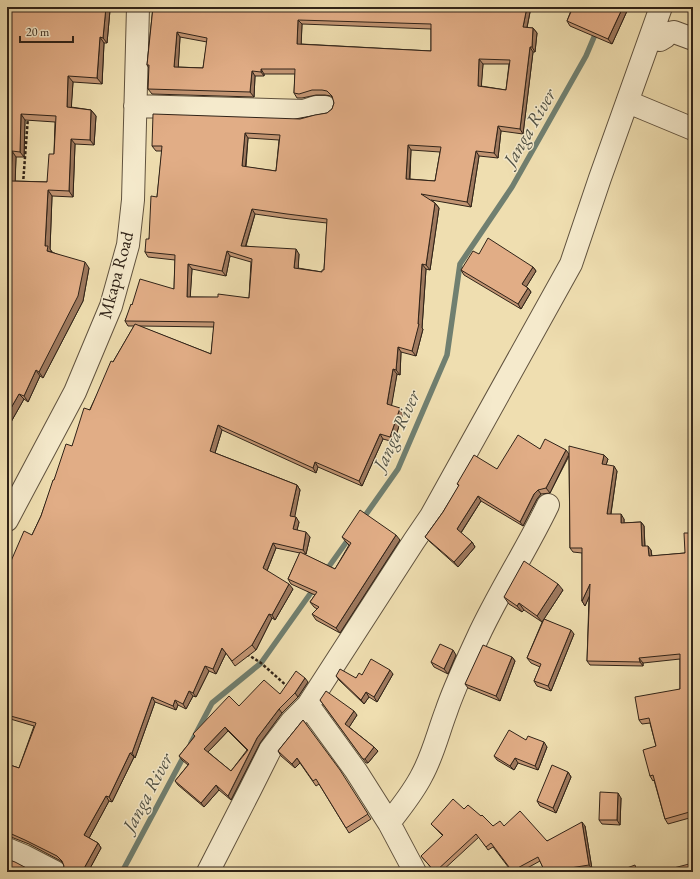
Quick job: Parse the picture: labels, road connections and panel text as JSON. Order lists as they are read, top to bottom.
{
  "streets": {
    "street": ["Mkapa Road"]
  },
  "water": ["Janga River"],
  "scale_bar": "20 m"
}
